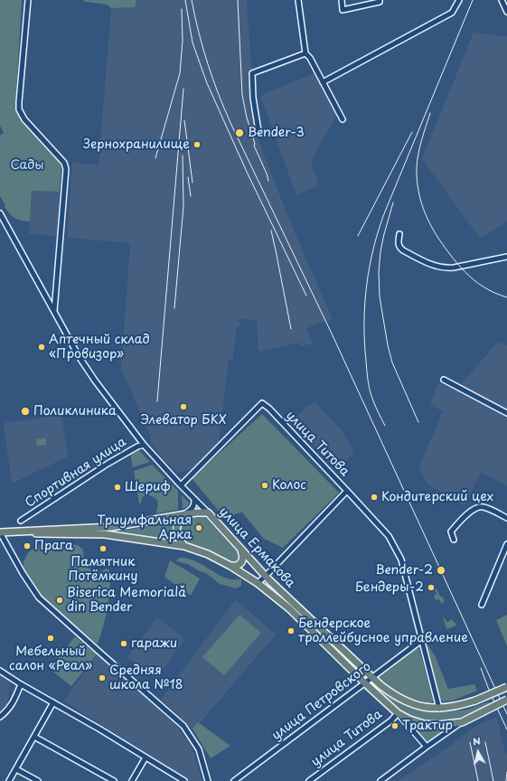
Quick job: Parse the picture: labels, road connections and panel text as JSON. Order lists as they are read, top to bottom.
{
  "streets": {
    "main road": ["улица Ермакова"],
    "street": ["улица Титова", "Спортивная улица", "улица Петровского"]
  },
  "crossings": [
    ["улица Титова", "улица Ермакова"],
    ["улица Ермакова", "улица Петровского"]
  ],
  "parks": ["Сады"],
  "places": [
    "Bender-3",
    "Зернохранилище",
    "Аптечный склад «Провизор»",
    "Элеватор БКХ",
    "Поликлиника",
    "Колос",
    "Шериф",
    "Кондитерский цех",
    "Триумфальная Арка",
    "Прага",
    "Памятник Потёмкину",
    "Bender-2",
    "Бендеры-2",
    "Biserica Memorială din Bender",
    "Бендерское троллейбусное управление",
    "Мебельный салон «Реал»",
    "гаражи",
    "Средняя школа №18",
    "Трактир"
  ],
  "north": "top"
}
